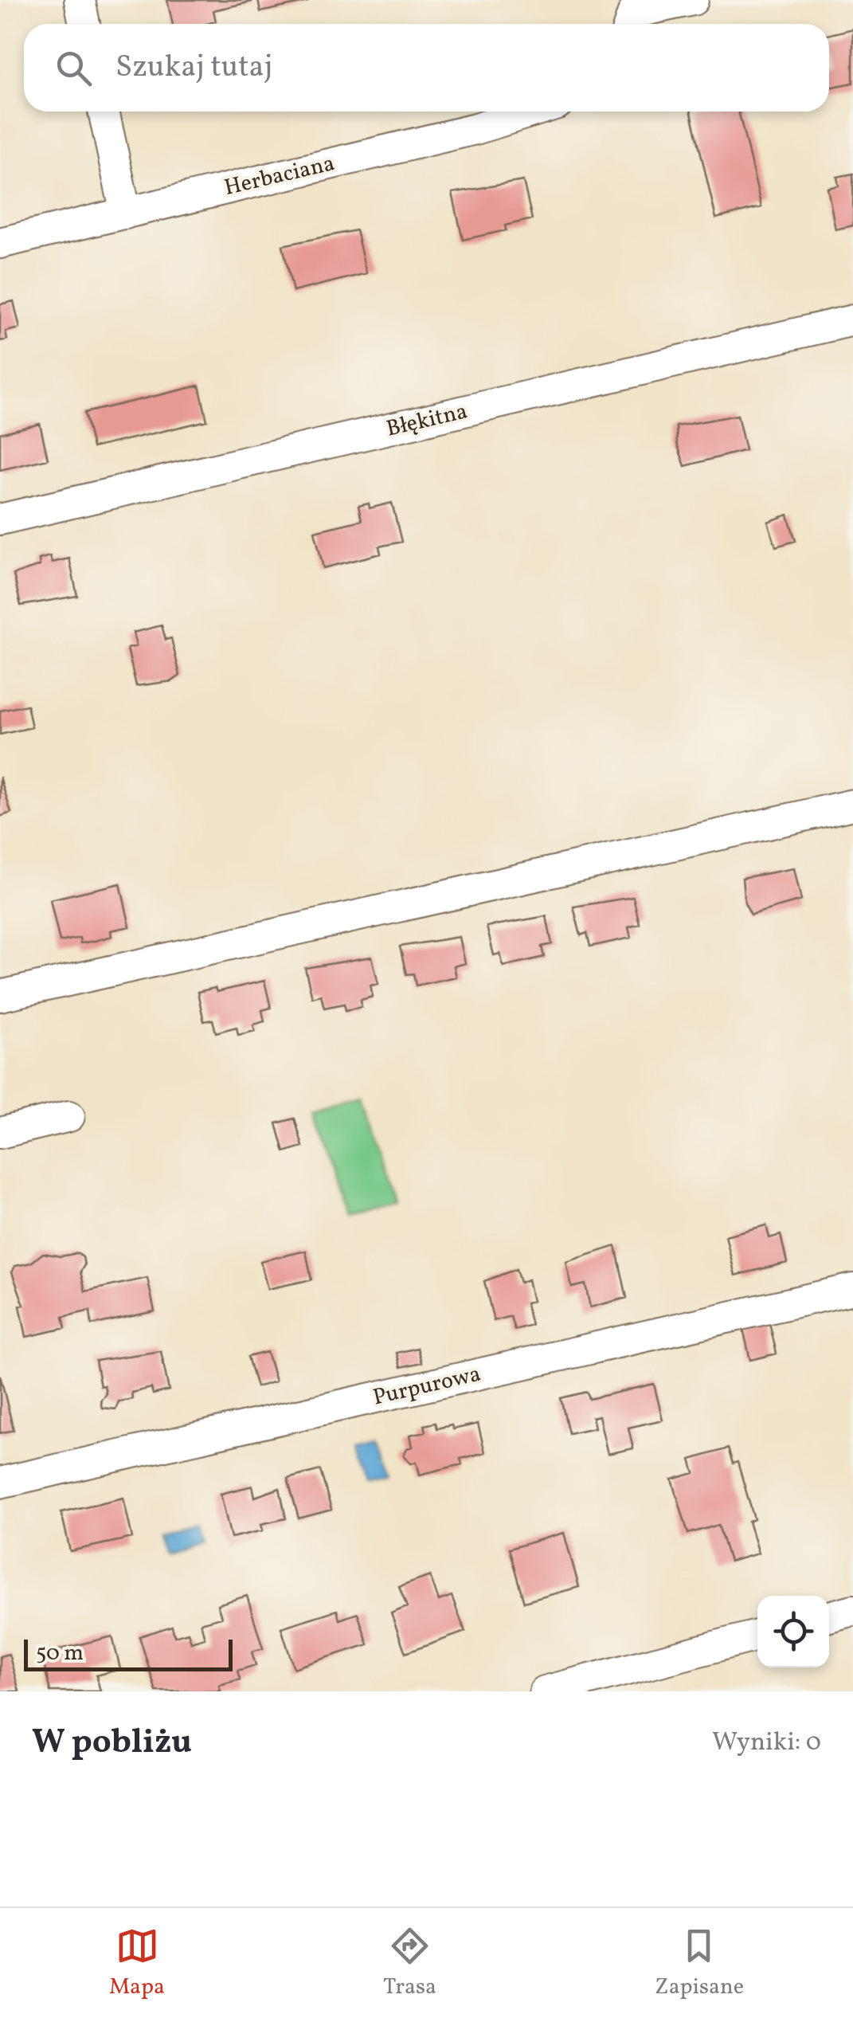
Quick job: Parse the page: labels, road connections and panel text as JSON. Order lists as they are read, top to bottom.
{
  "streets": {
    "street": ["Herbaciana", "Błękitna", "Purpurowa"]
  },
  "scale_bar": "50 m",
  "page": {
    "search": "Szukaj tutaj",
    "scale": "50 m",
    "heading": ["W pobliżu", "Wyniki: 0"],
    "nav": ["Mapa", "Trasa", "Zapisane"]
  }
}
